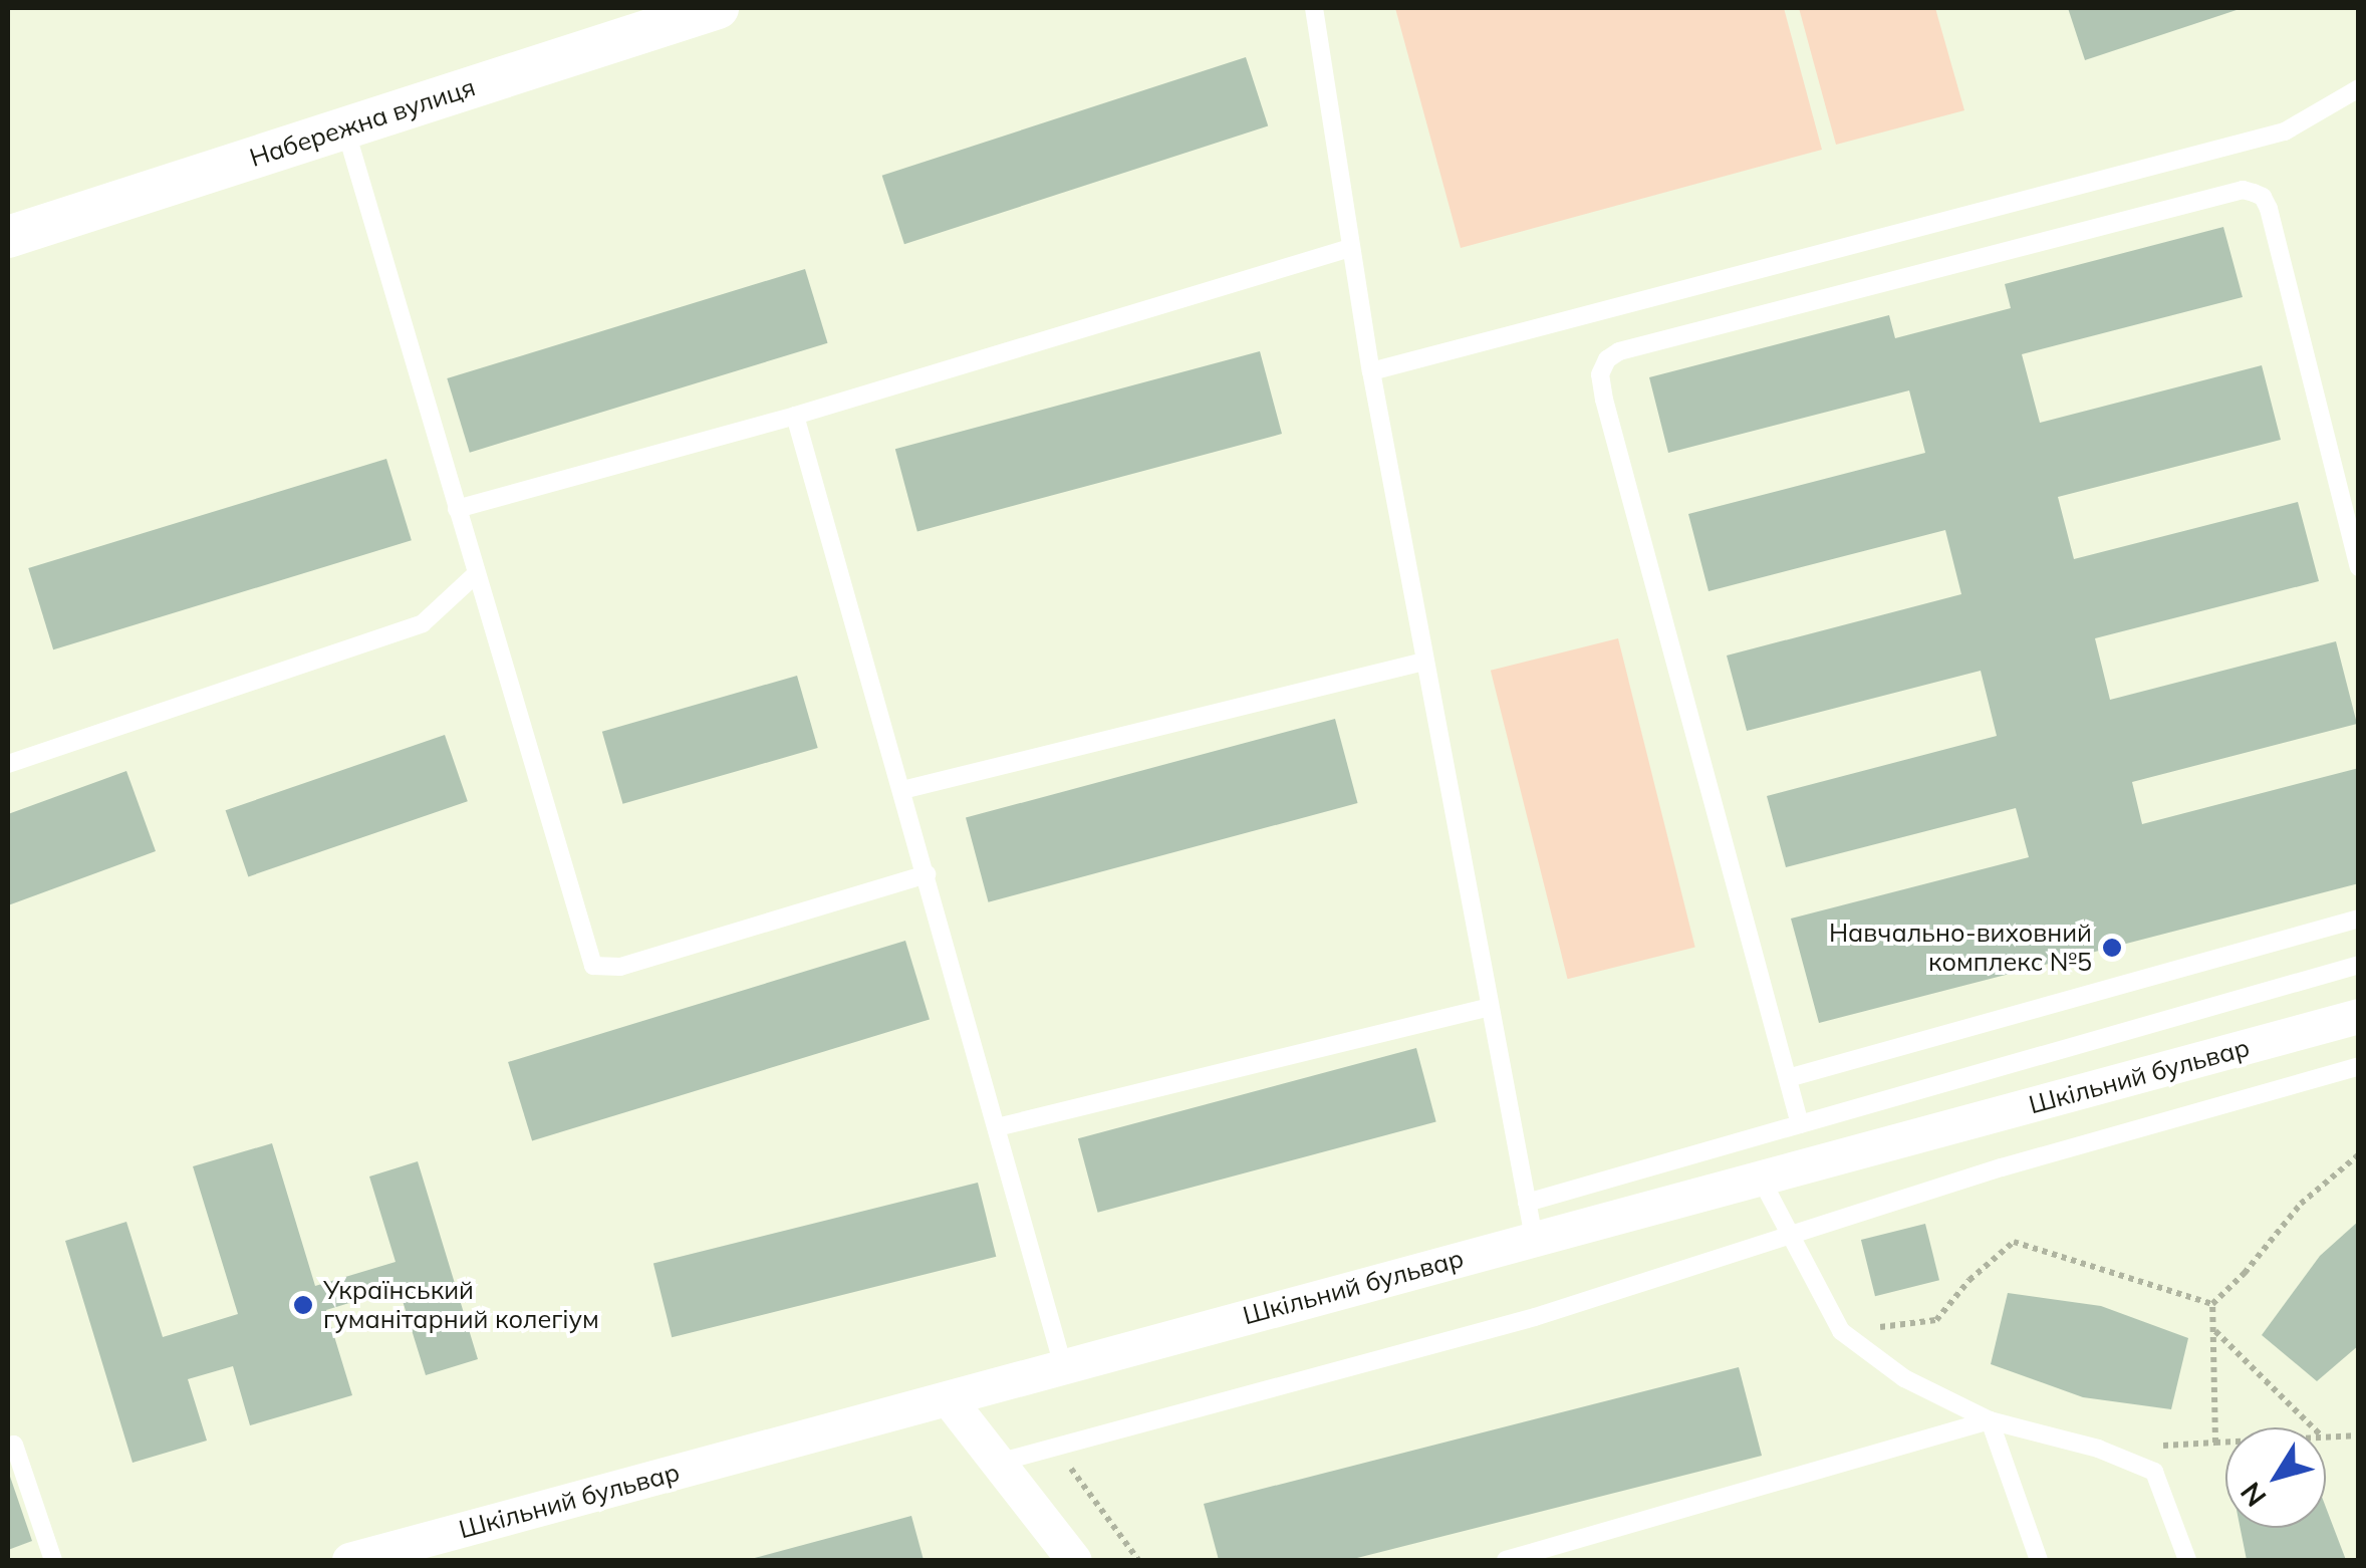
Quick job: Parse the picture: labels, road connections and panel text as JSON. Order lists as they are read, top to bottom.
{
  "streets": {
    "street": ["Набережна вулиця", "Шкільний бульвар"]
  },
  "places": ["Навчально-виховний комплекс №5", "Український гуманітарний колегіум"],
  "north": "bottom left"
}
